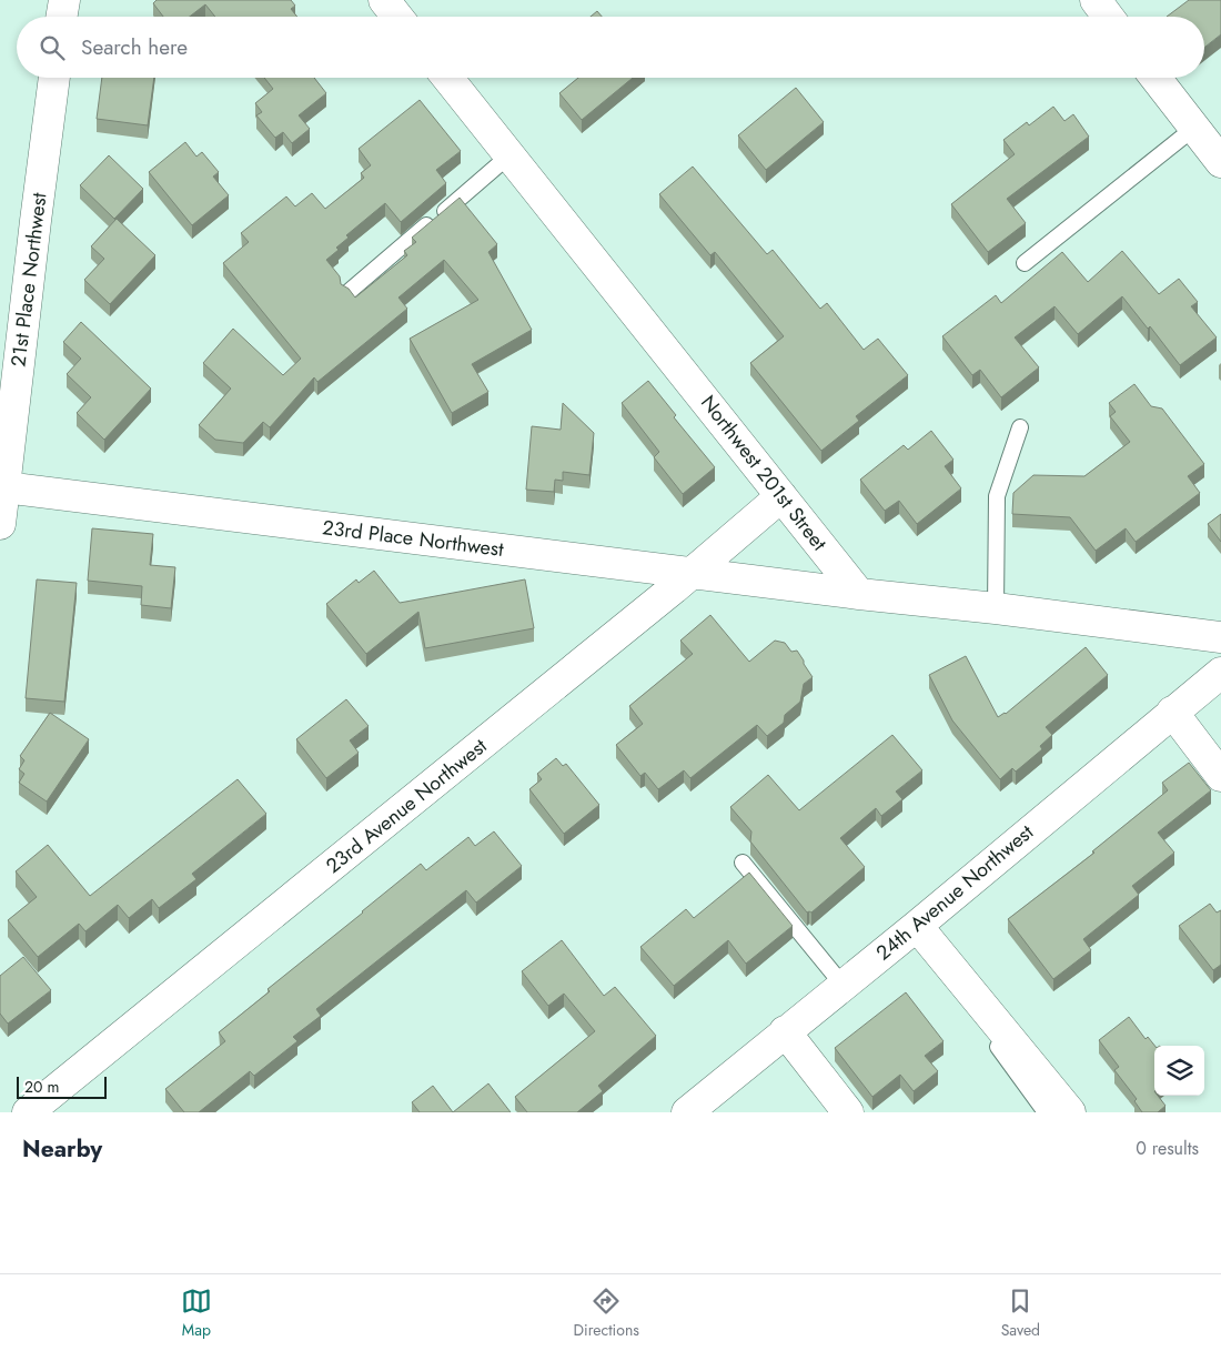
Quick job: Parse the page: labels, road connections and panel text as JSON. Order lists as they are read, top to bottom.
{
  "streets": {
    "street": [
      "21st Place Northwest",
      "Northwest 201st Street",
      "23rd Place Northwest",
      "23rd Avenue Northwest",
      "24th Avenue Northwest"
    ]
  },
  "crossings": [
    ["21st Place Northwest", "23rd Place Northwest"],
    ["Northwest 201st Street", "23rd Place Northwest"],
    ["Northwest 201st Street", "23rd Avenue Northwest"],
    ["23rd Place Northwest", "23rd Avenue Northwest"]
  ],
  "scale_bar": "20 m",
  "page": {
    "search": "Search here",
    "scale": "20 m",
    "heading": ["Nearby", "0 results"],
    "nav": ["Map", "Directions", "Saved"]
  }
}
